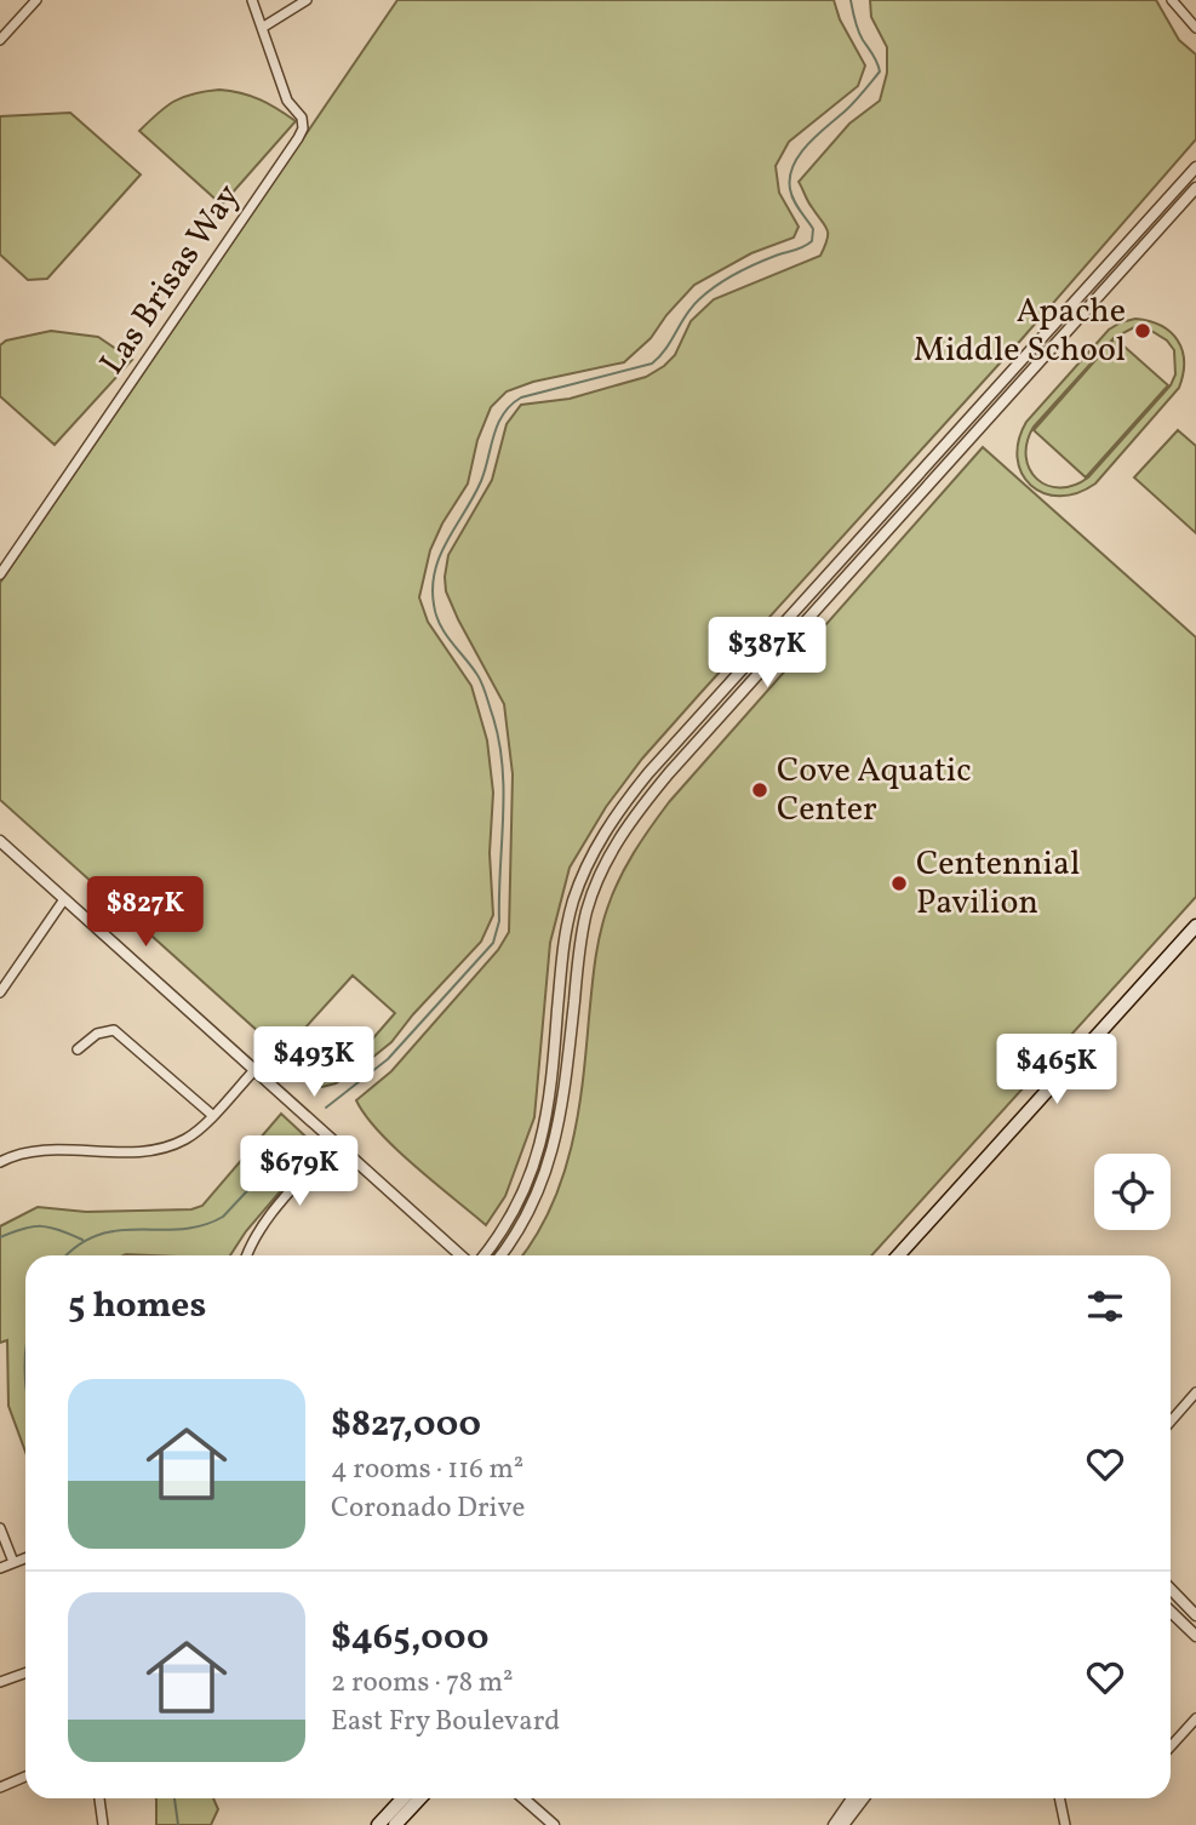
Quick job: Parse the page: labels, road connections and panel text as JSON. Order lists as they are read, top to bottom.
{
  "streets": {
    "street": ["Las Brisas Way"]
  },
  "places": ["Apache Middle School", "Cove Aquatic Center", "Centennial Pavilion"],
  "page": {
    "price": [
      "$387K",
      "$827K",
      "$493K",
      "$465K",
      "$679K"
    ],
    "heading": "5 homes",
    "list": [
      {
        "name": "$827,000",
        "note": "4 rooms · 116 m² · Coronado Drive"
      },
      {
        "name": "$465,000",
        "note": "2 rooms · 78 m² · East Fry Boulevard"
      }
    ]
  }
}
